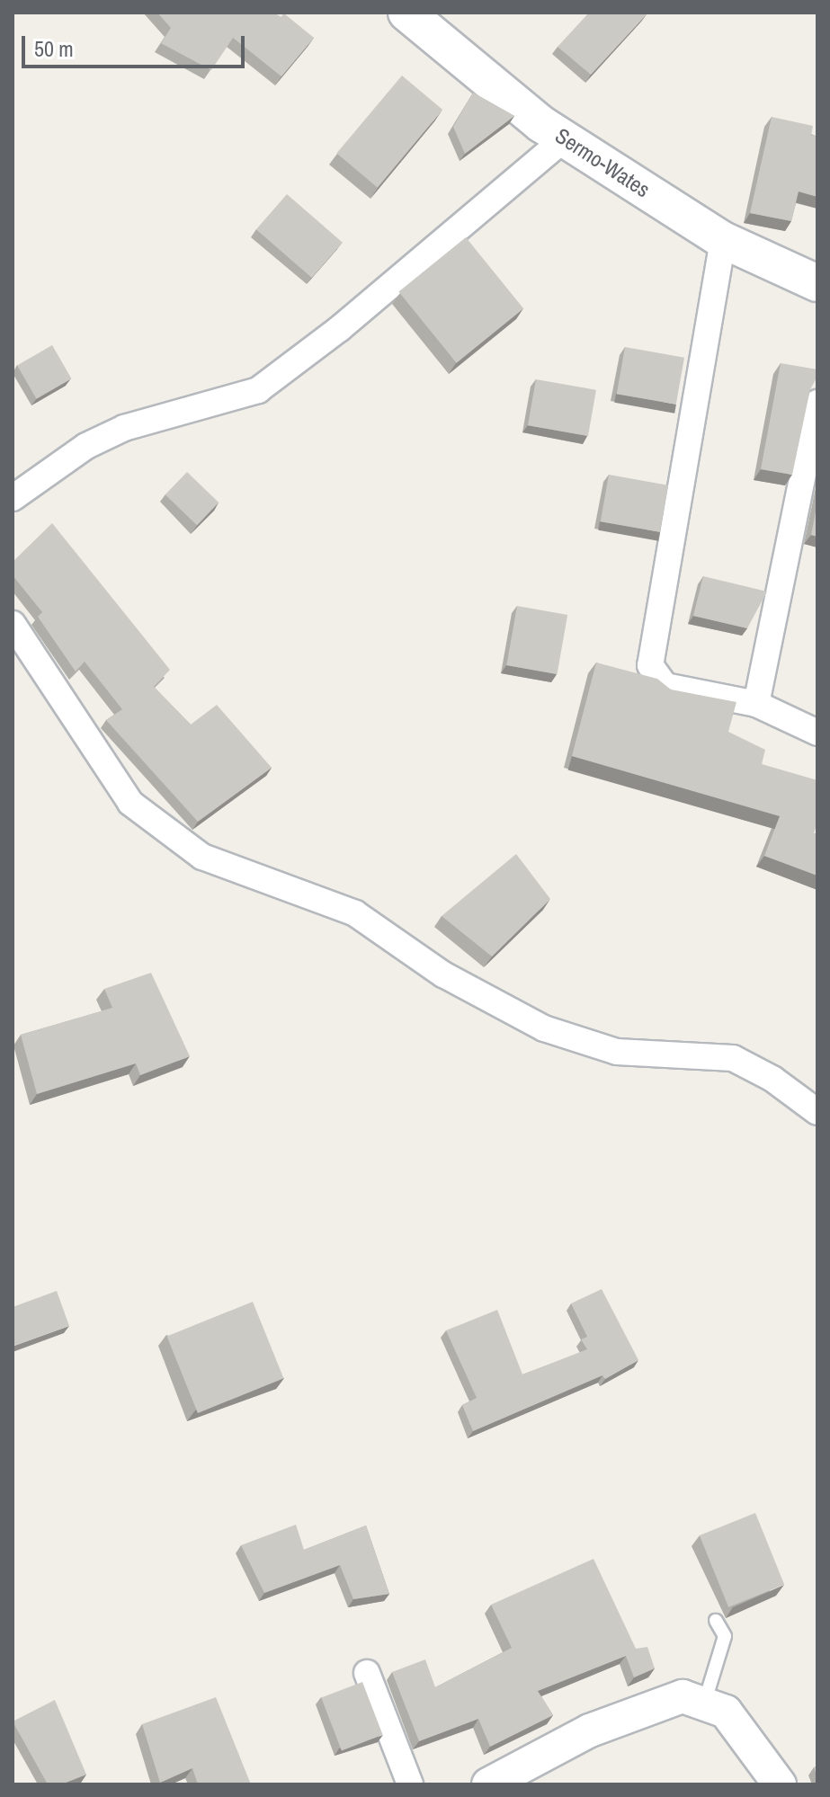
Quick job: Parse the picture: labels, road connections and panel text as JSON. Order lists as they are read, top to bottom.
{
  "streets": {
    "main road": ["Sermo-Wates"]
  },
  "scale_bar": "50 m"
}
